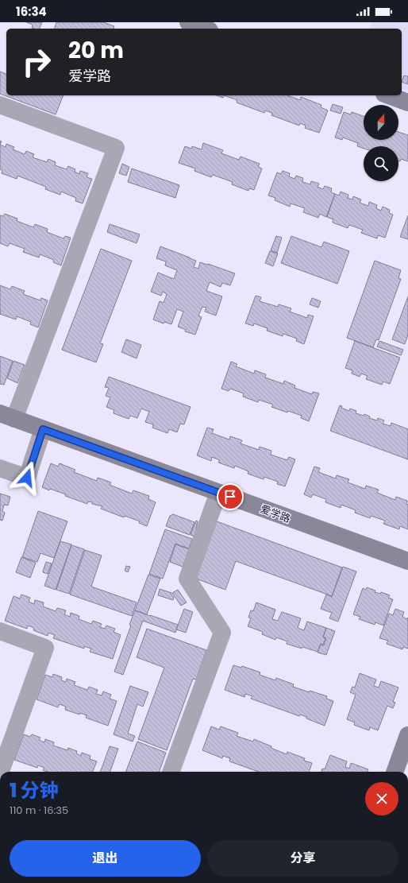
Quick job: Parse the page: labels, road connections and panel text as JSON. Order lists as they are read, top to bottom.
{
  "streets": {
    "street": ["爱学路"]
  },
  "north": "top",
  "page": {
    "status": "16:34",
    "turn": ["20 m", "爱学路"],
    "heading": ["1 分钟", "110 m · 16:35"],
    "buttons": ["退出", "分享"]
  }
}
